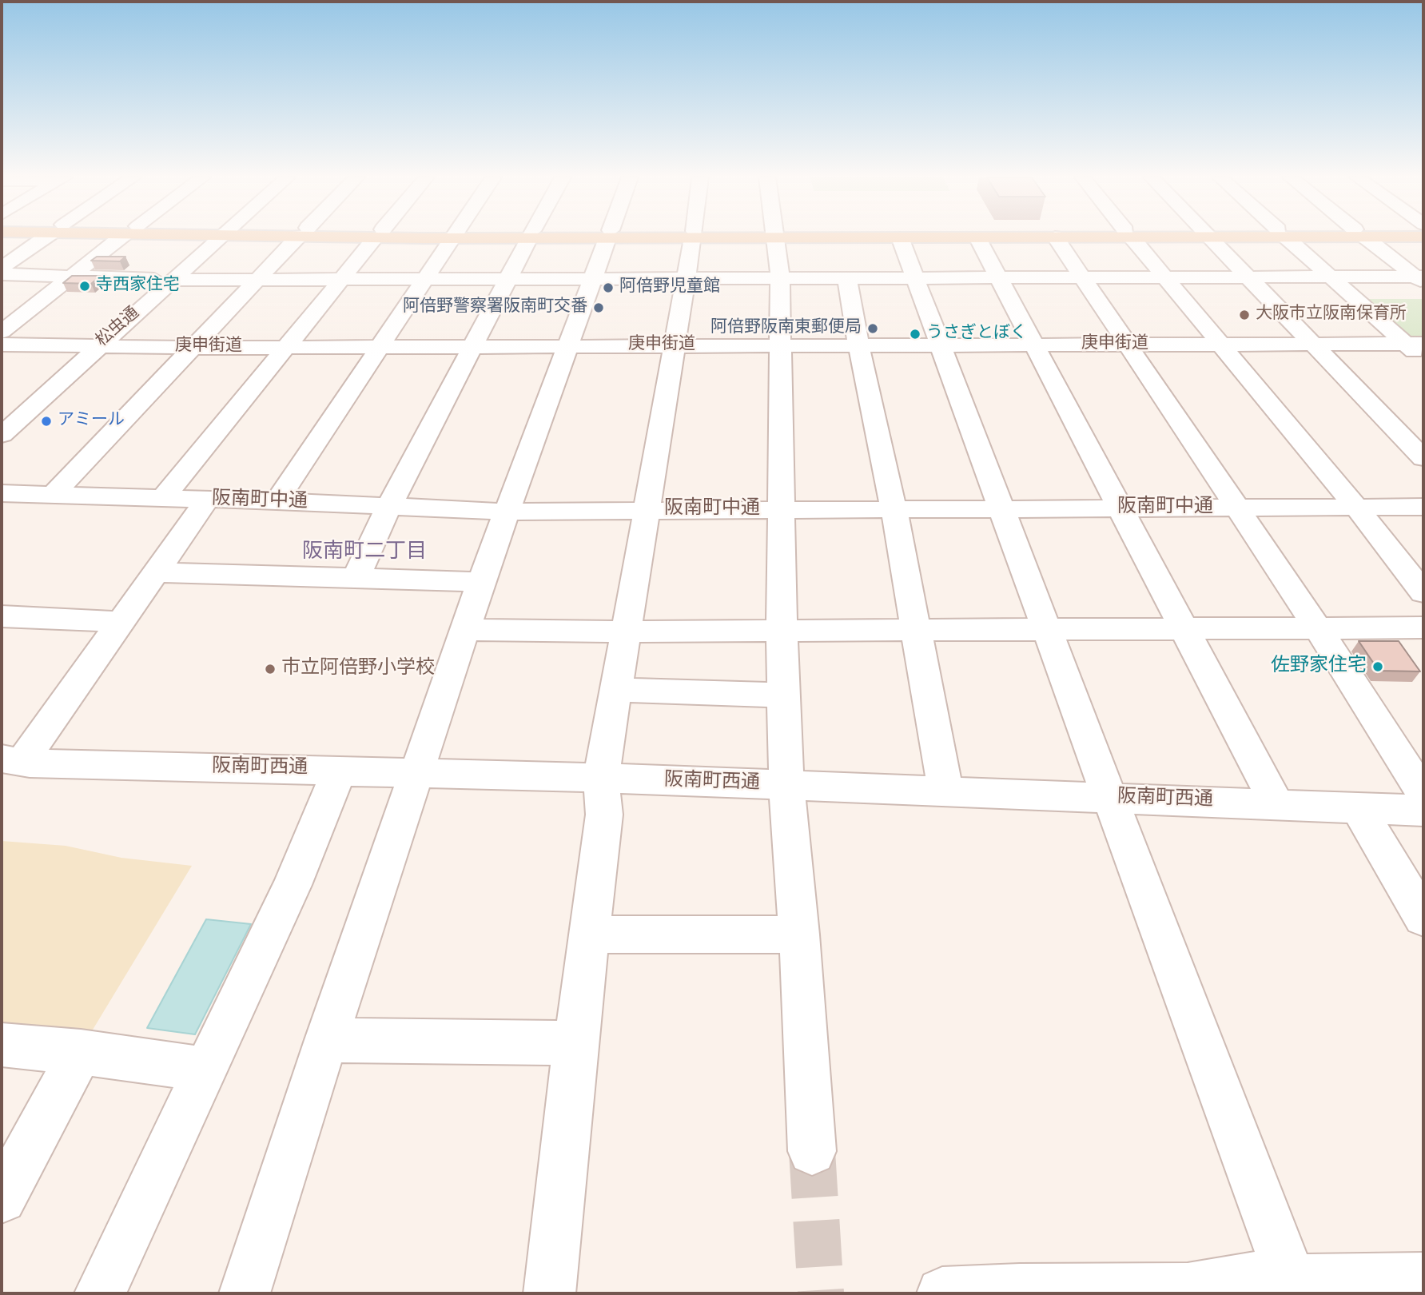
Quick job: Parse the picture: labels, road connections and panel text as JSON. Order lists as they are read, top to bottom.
{
  "streets": {
    "street": [
      "松虫通",
      "庚申街道",
      "阪南町中通",
      "阪南町西通"
    ]
  },
  "crossings": [
    ["松虫通", "庚申街道"]
  ],
  "districts": ["阪南町二丁目"],
  "places": [
    "寺西家住宅",
    "阿倍野児童館",
    "阿倍野警察署阪南町交番",
    "大阪市立阪南保育所",
    "阿倍野阪南東郵便局",
    "うさぎとぼく",
    "アミール",
    "佐野家住宅",
    "市立阿倍野小学校"
  ]
}
